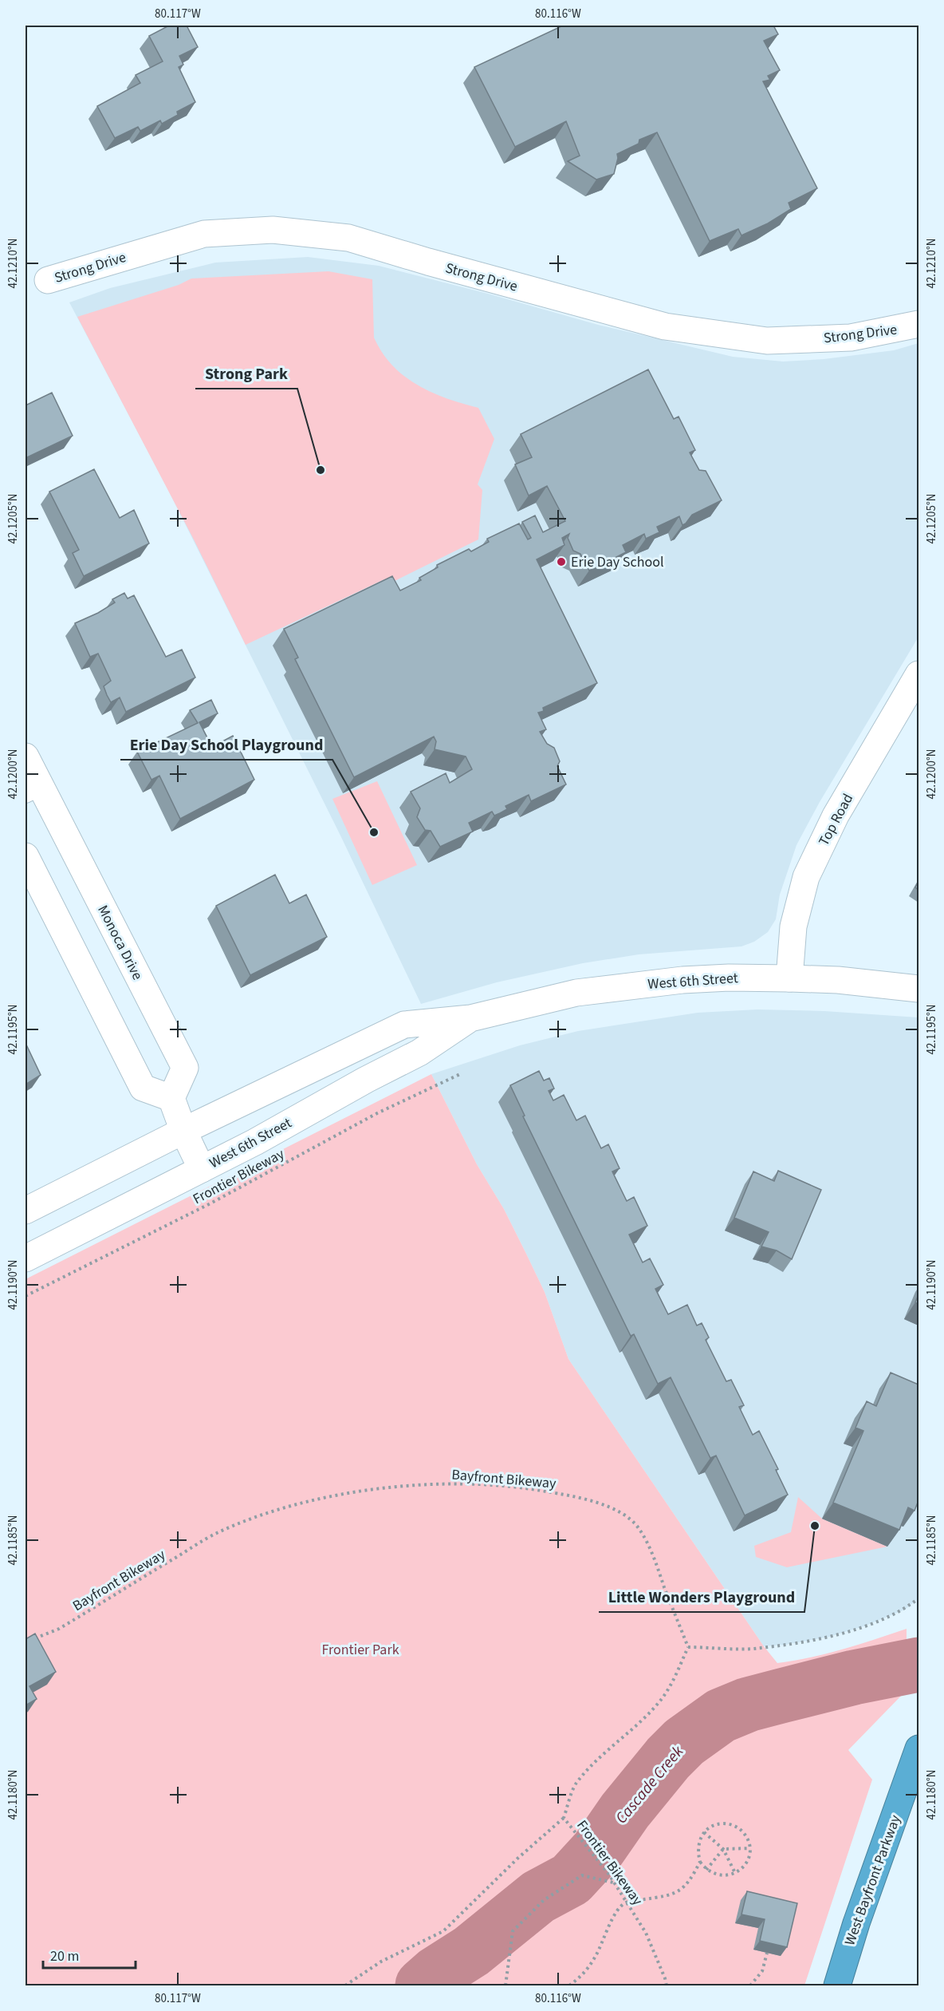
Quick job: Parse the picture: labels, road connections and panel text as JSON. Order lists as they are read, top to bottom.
{
  "streets": {
    "highway": ["West Bayfront Parkway"],
    "street": [
      "Strong Drive",
      "Top Road",
      "Monoca Drive",
      "West 6th Street"
    ],
    "path": ["Frontier Bikeway", "Bayfront Bikeway"]
  },
  "crossings": [
    ["Top Road", "West 6th Street"],
    ["Frontier Bikeway", "Bayfront Bikeway"]
  ],
  "water": ["Cascade Creek"],
  "parks": ["Frontier Park"],
  "places": [
    "Strong Park",
    "Erie Day School",
    "Erie Day School Playground",
    "Little Wonders Playground"
  ],
  "scale_bar": "20 m",
  "coordinates": [
    "80.117°W",
    "80.116°W",
    "42.1210°N",
    "42.1205°N",
    "42.1200°N",
    "42.1195°N",
    "42.1190°N",
    "42.1185°N",
    "42.1180°N"
  ]
}
